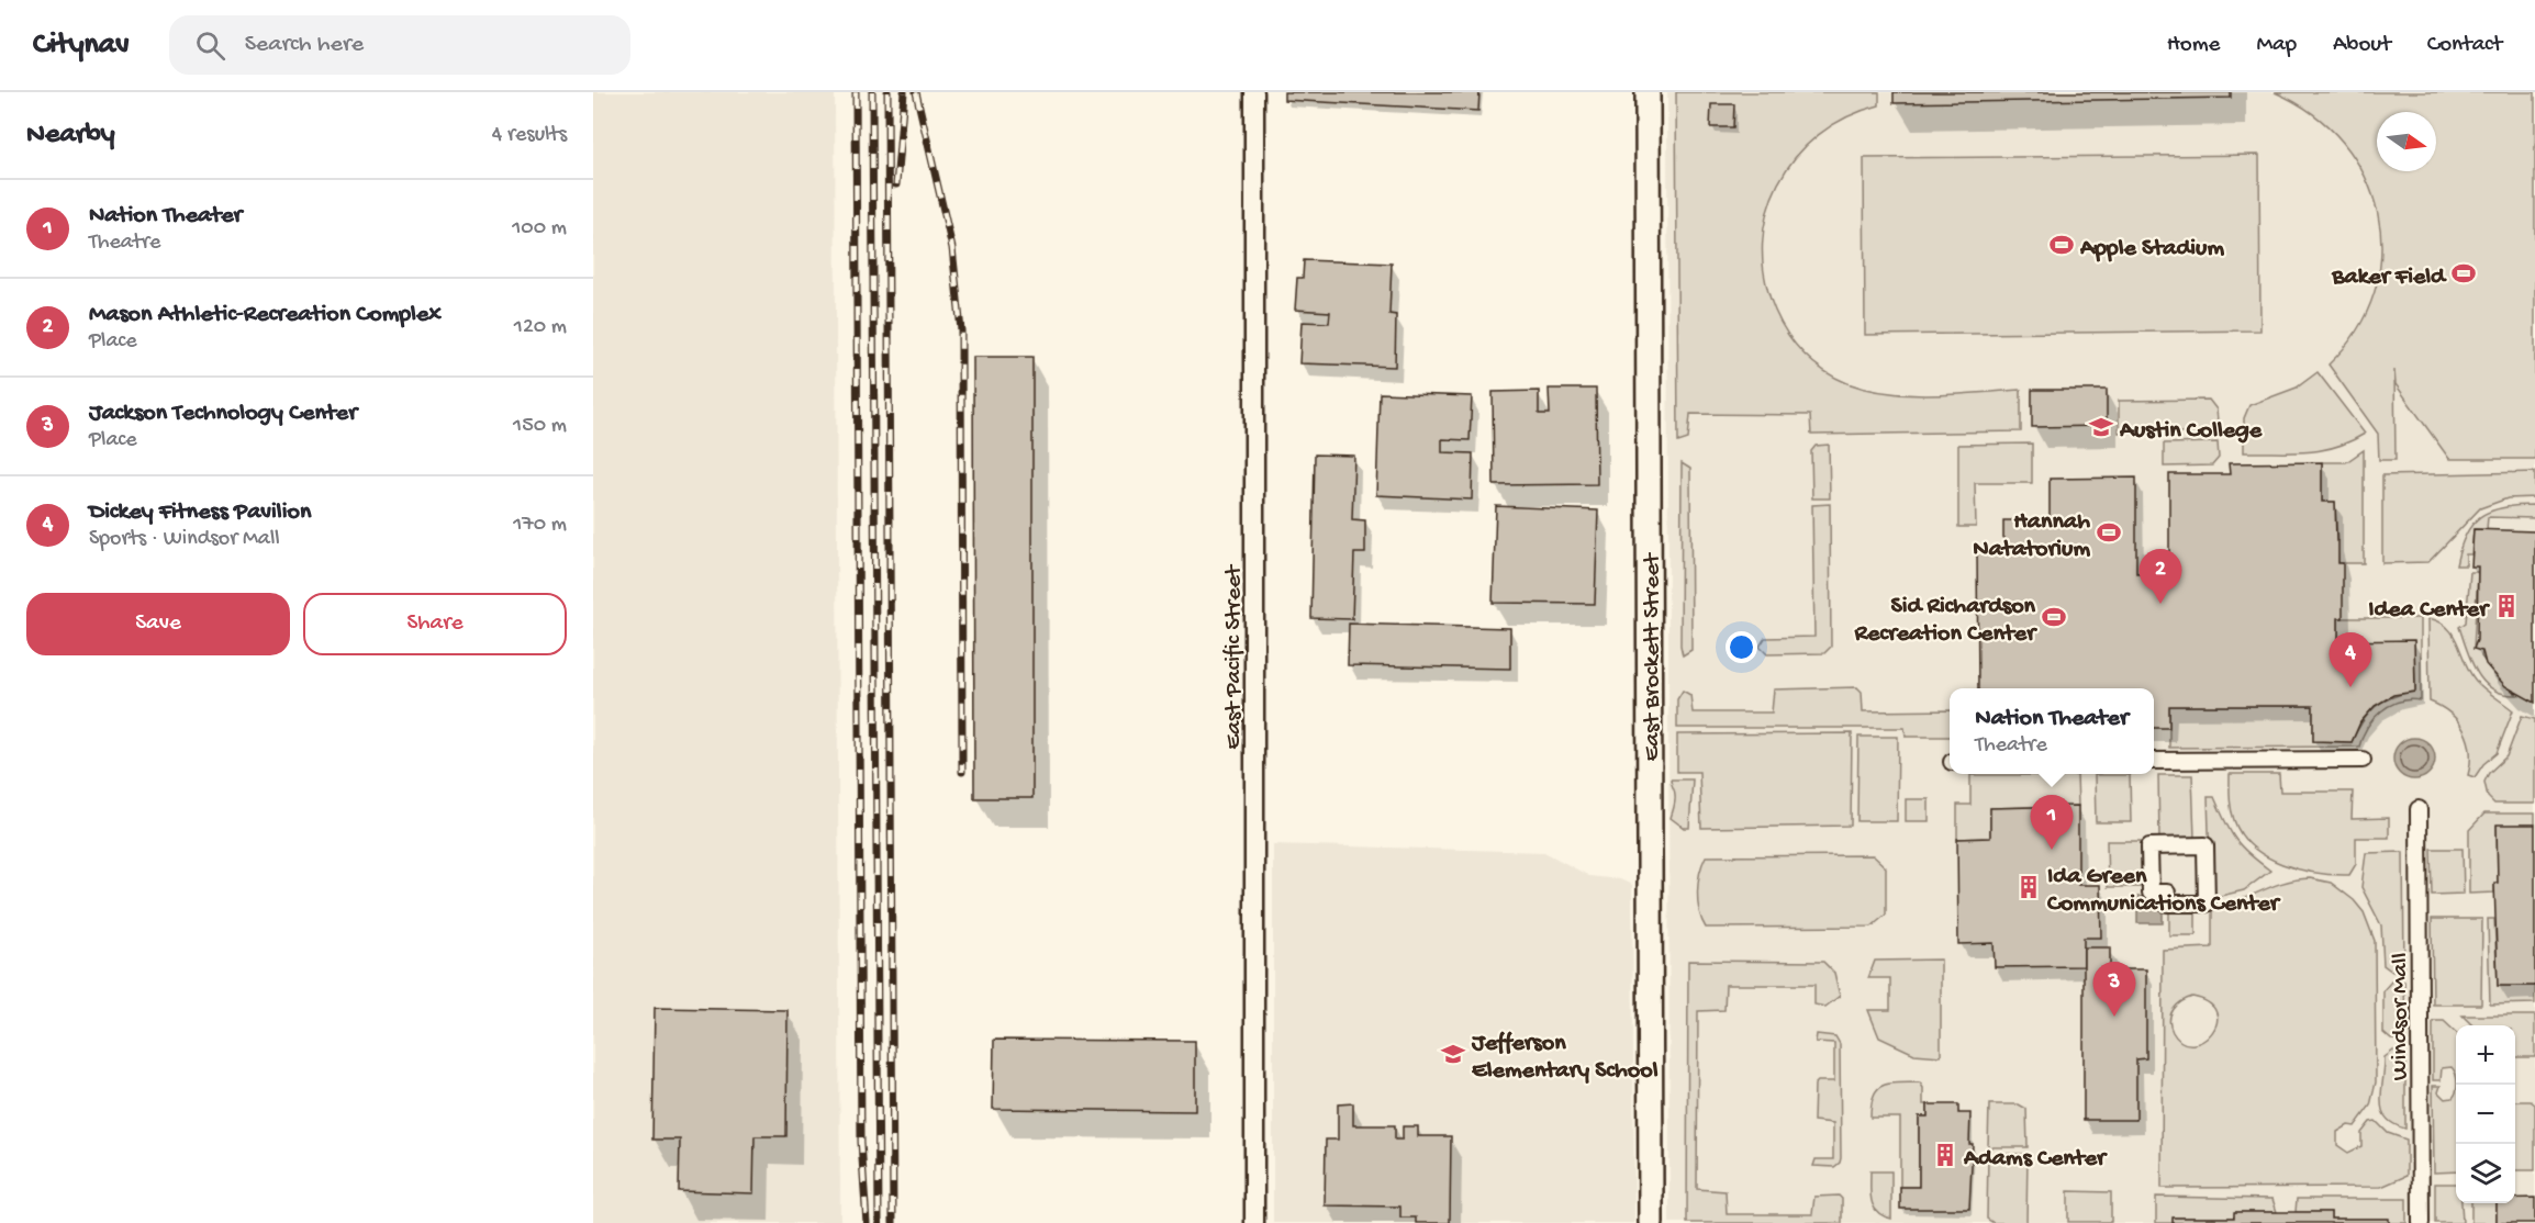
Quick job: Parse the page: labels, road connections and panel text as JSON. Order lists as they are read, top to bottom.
{
  "streets": {
    "street": ["East Pacific Street", "East Brockett Street", "Windsor Mall"]
  },
  "places": {
    "sports": [
      "Apple Stadium",
      "Baker Field",
      "Hannah Natatorium",
      "Sid Richardson Recreation Center"
    ],
    "school or university": ["Austin College", "Jefferson Elementary School"],
    "building": ["Idea Center", "Ida Green Communications Center", "Adams Center"]
  },
  "north": "right",
  "page": {
    "header": "Citynav",
    "search": "Search here",
    "nav": [
      "Home",
      "Map",
      "About",
      "Contact"
    ],
    "heading": ["Nearby", "4 results"],
    "list": [
      {
        "mark": "1",
        "name": "Nation Theater",
        "note": "Theatre",
        "value": "100 m"
      },
      {
        "mark": "2",
        "name": "Mason Athletic-Recreation Complex",
        "note": "Place",
        "value": "120 m"
      },
      {
        "mark": "3",
        "name": "Jackson Technology Center",
        "note": "Place",
        "value": "150 m"
      },
      {
        "mark": "4",
        "name": "Dickey Fitness Pavilion",
        "note": "Sports · Windsor Mall",
        "value": "170 m"
      }
    ],
    "pins": [
      "2",
      "4",
      "1",
      "3"
    ],
    "buttons": ["Save", "Share"],
    "popup": ["Nation Theater", "Theatre"],
    "map_buttons": ["+", "−"]
  }
}
